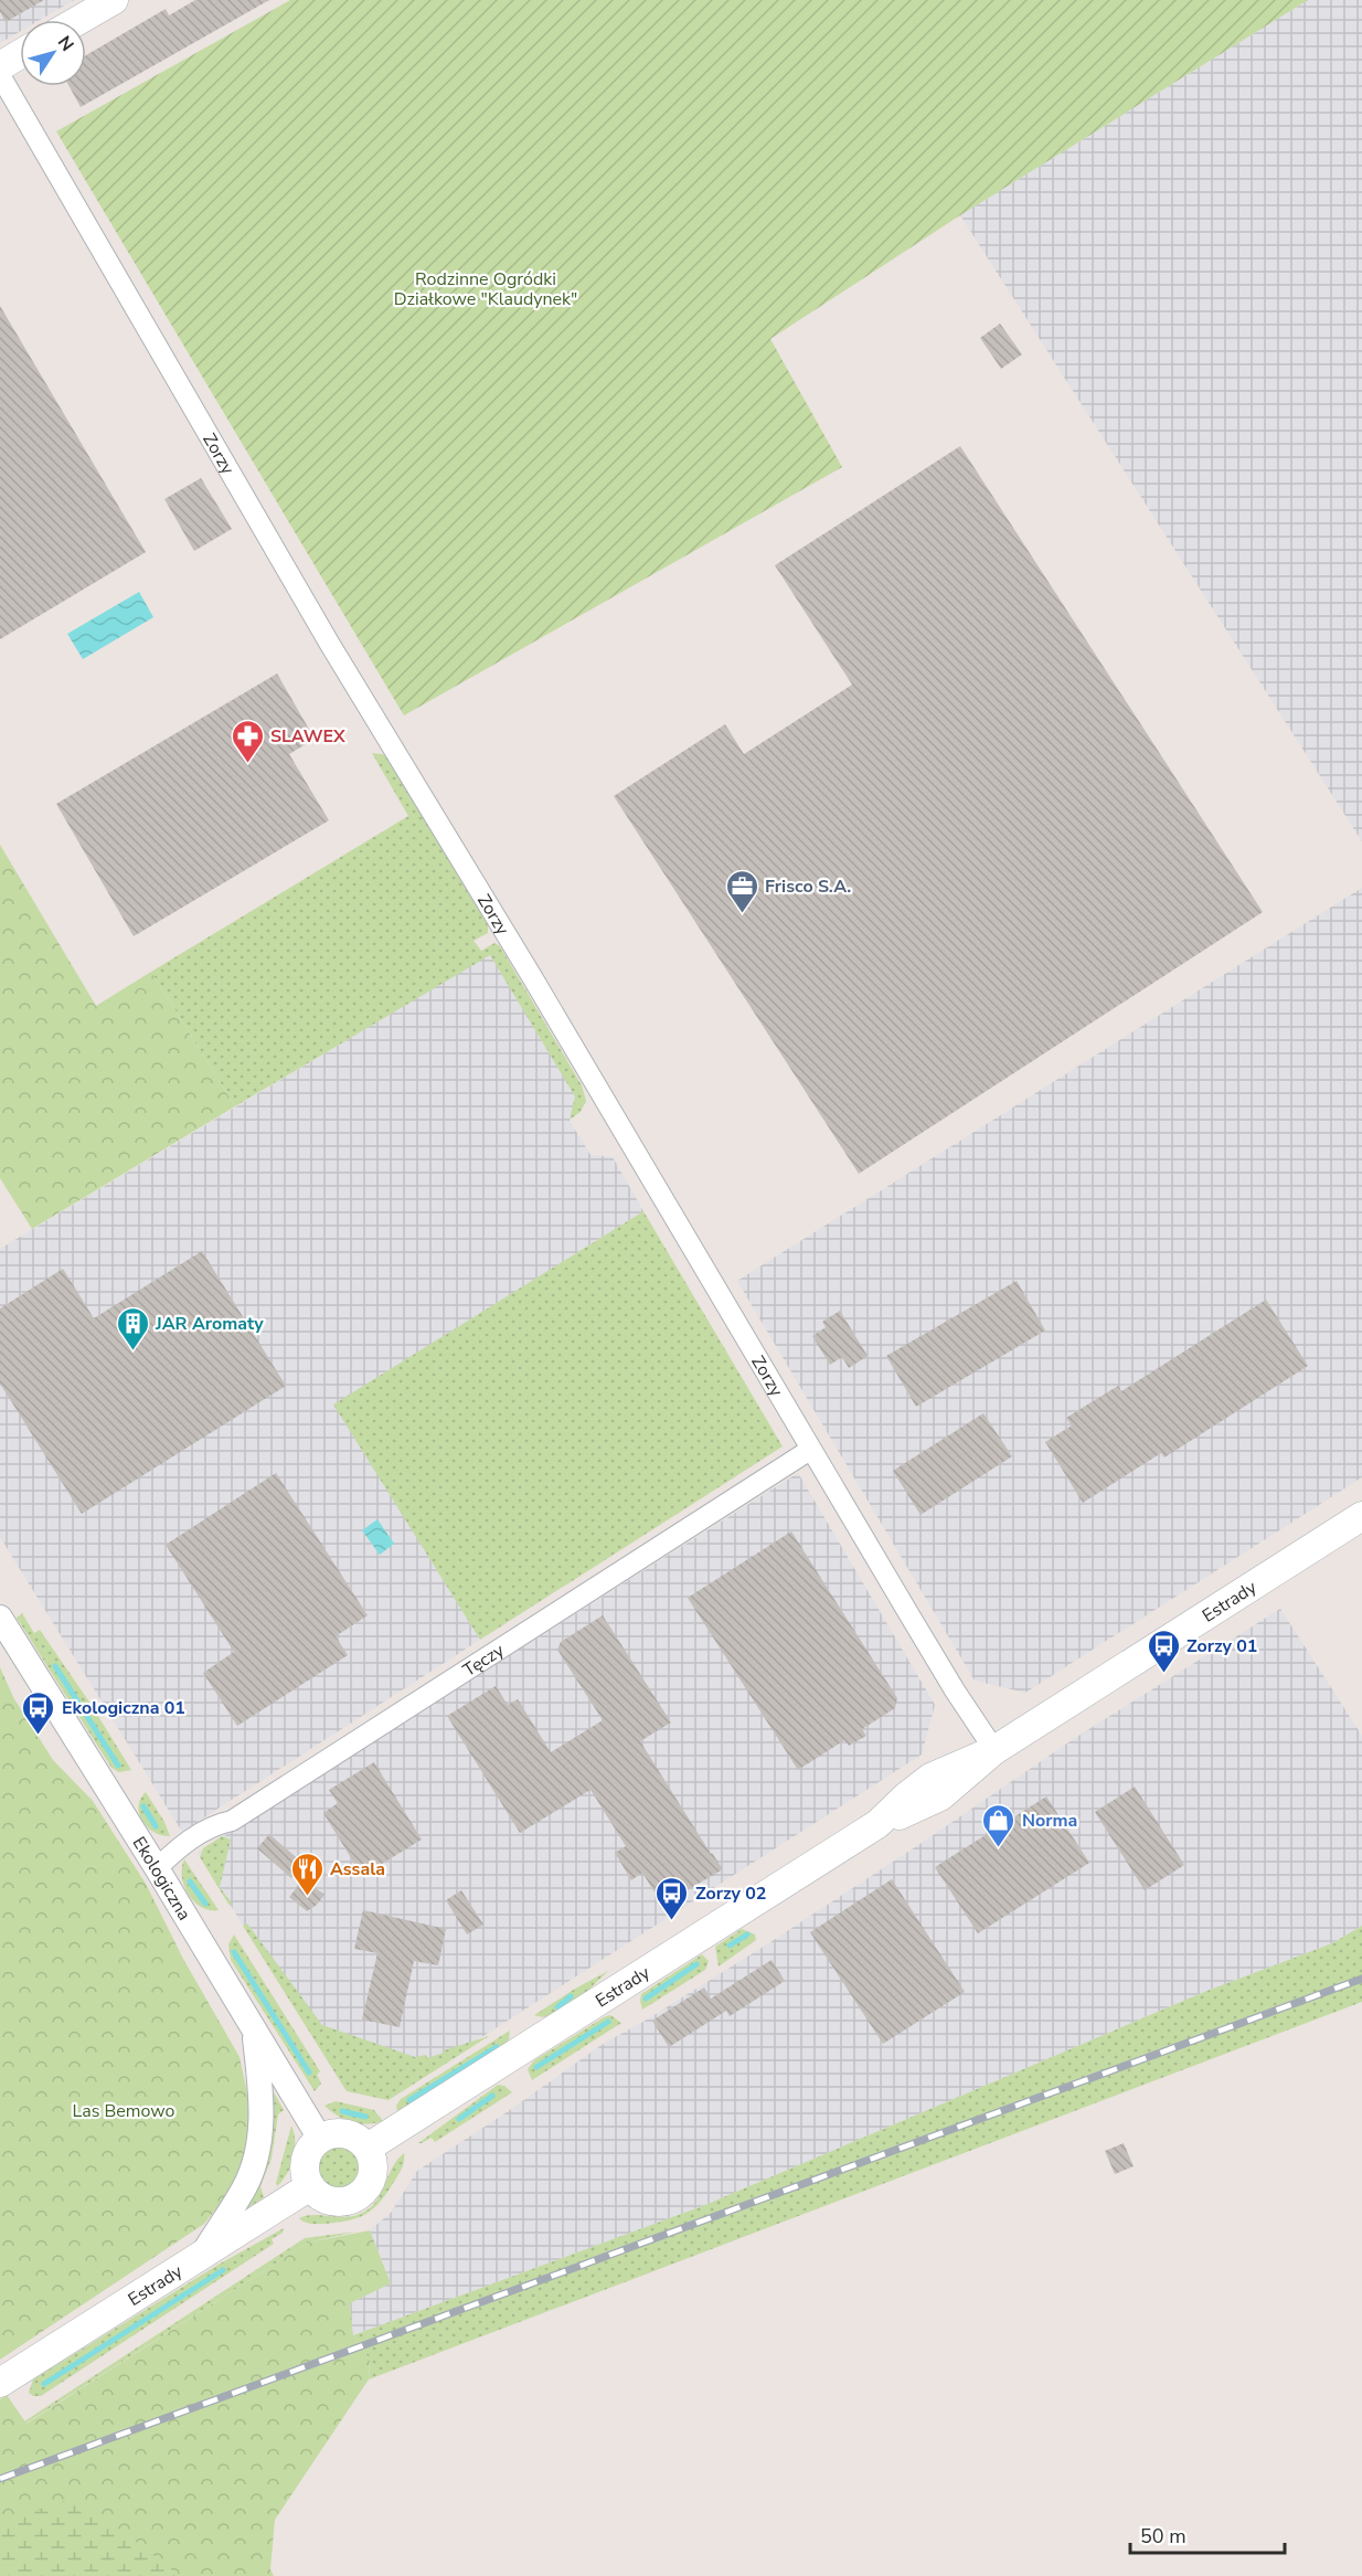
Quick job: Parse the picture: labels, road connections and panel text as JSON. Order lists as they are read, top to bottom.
{
  "streets": {
    "main road": ["Estrady"],
    "street": ["Zorzy", "Tęczy", "Ekologiczna"]
  },
  "crossings": [
    ["Zorzy", "Estrady"],
    ["Zorzy", "Tęczy"],
    ["Estrady", "Ekologiczna"],
    ["Tęczy", "Ekologiczna"]
  ],
  "parks": ["Rodzinne Ogródki Działkowe \"Klaudynek\"", "Las Bemowo"],
  "places": {
    "pharmacy": ["SLAWEX"],
    "office": ["Frisco S.A."],
    "building": ["JAR Aromaty"],
    "bus stop": ["Zorzy 01", "Ekologiczna 01", "Zorzy 02"],
    "shop": ["Norma"],
    "restaurant": ["Assala"]
  },
  "scale_bar": "50 m",
  "north": "top right"
}
